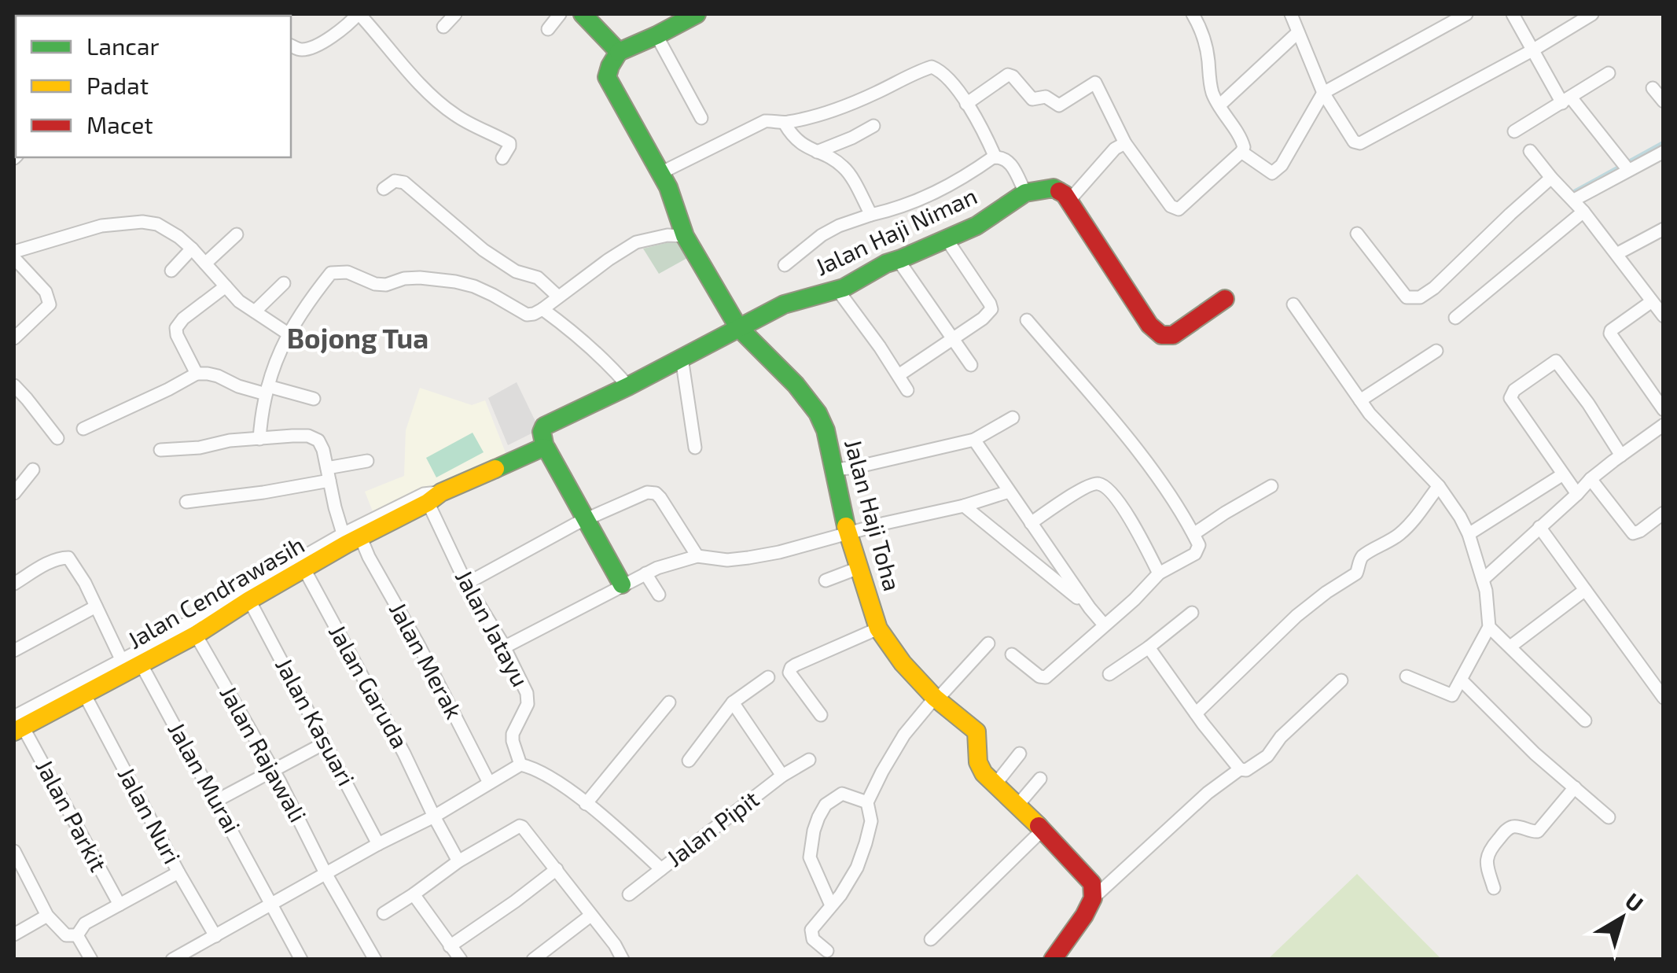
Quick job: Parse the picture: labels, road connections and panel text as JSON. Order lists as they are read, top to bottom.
{
  "streets": {
    "street": [
      "Jalan Haji Niman",
      "Jalan Haji Toha",
      "Jalan Cendrawasih",
      "Jalan Jatayu",
      "Jalan Merak",
      "Jalan Garuda",
      "Jalan Kasuari",
      "Jalan Rajawali",
      "Jalan Murai",
      "Jalan Parkit",
      "Jalan Nuri",
      "Jalan Pipit"
    ]
  },
  "crossings": [
    ["Jalan Haji Niman", "Jalan Haji Toha"],
    ["Jalan Haji Niman", "Jalan Cendrawasih"],
    ["Jalan Cendrawasih", "Jalan Jatayu"],
    ["Jalan Cendrawasih", "Jalan Merak"],
    ["Jalan Cendrawasih", "Jalan Garuda"],
    ["Jalan Cendrawasih", "Jalan Kasuari"],
    ["Jalan Cendrawasih", "Jalan Rajawali"],
    ["Jalan Cendrawasih", "Jalan Murai"],
    ["Jalan Cendrawasih", "Jalan Parkit"],
    ["Jalan Cendrawasih", "Jalan Nuri"],
    ["Jalan Jatayu", "Jalan Pipit"]
  ],
  "districts": ["Bojong Tua"],
  "legend": ["Lancar", "Padat", "Macet"],
  "north": "top right"
}
